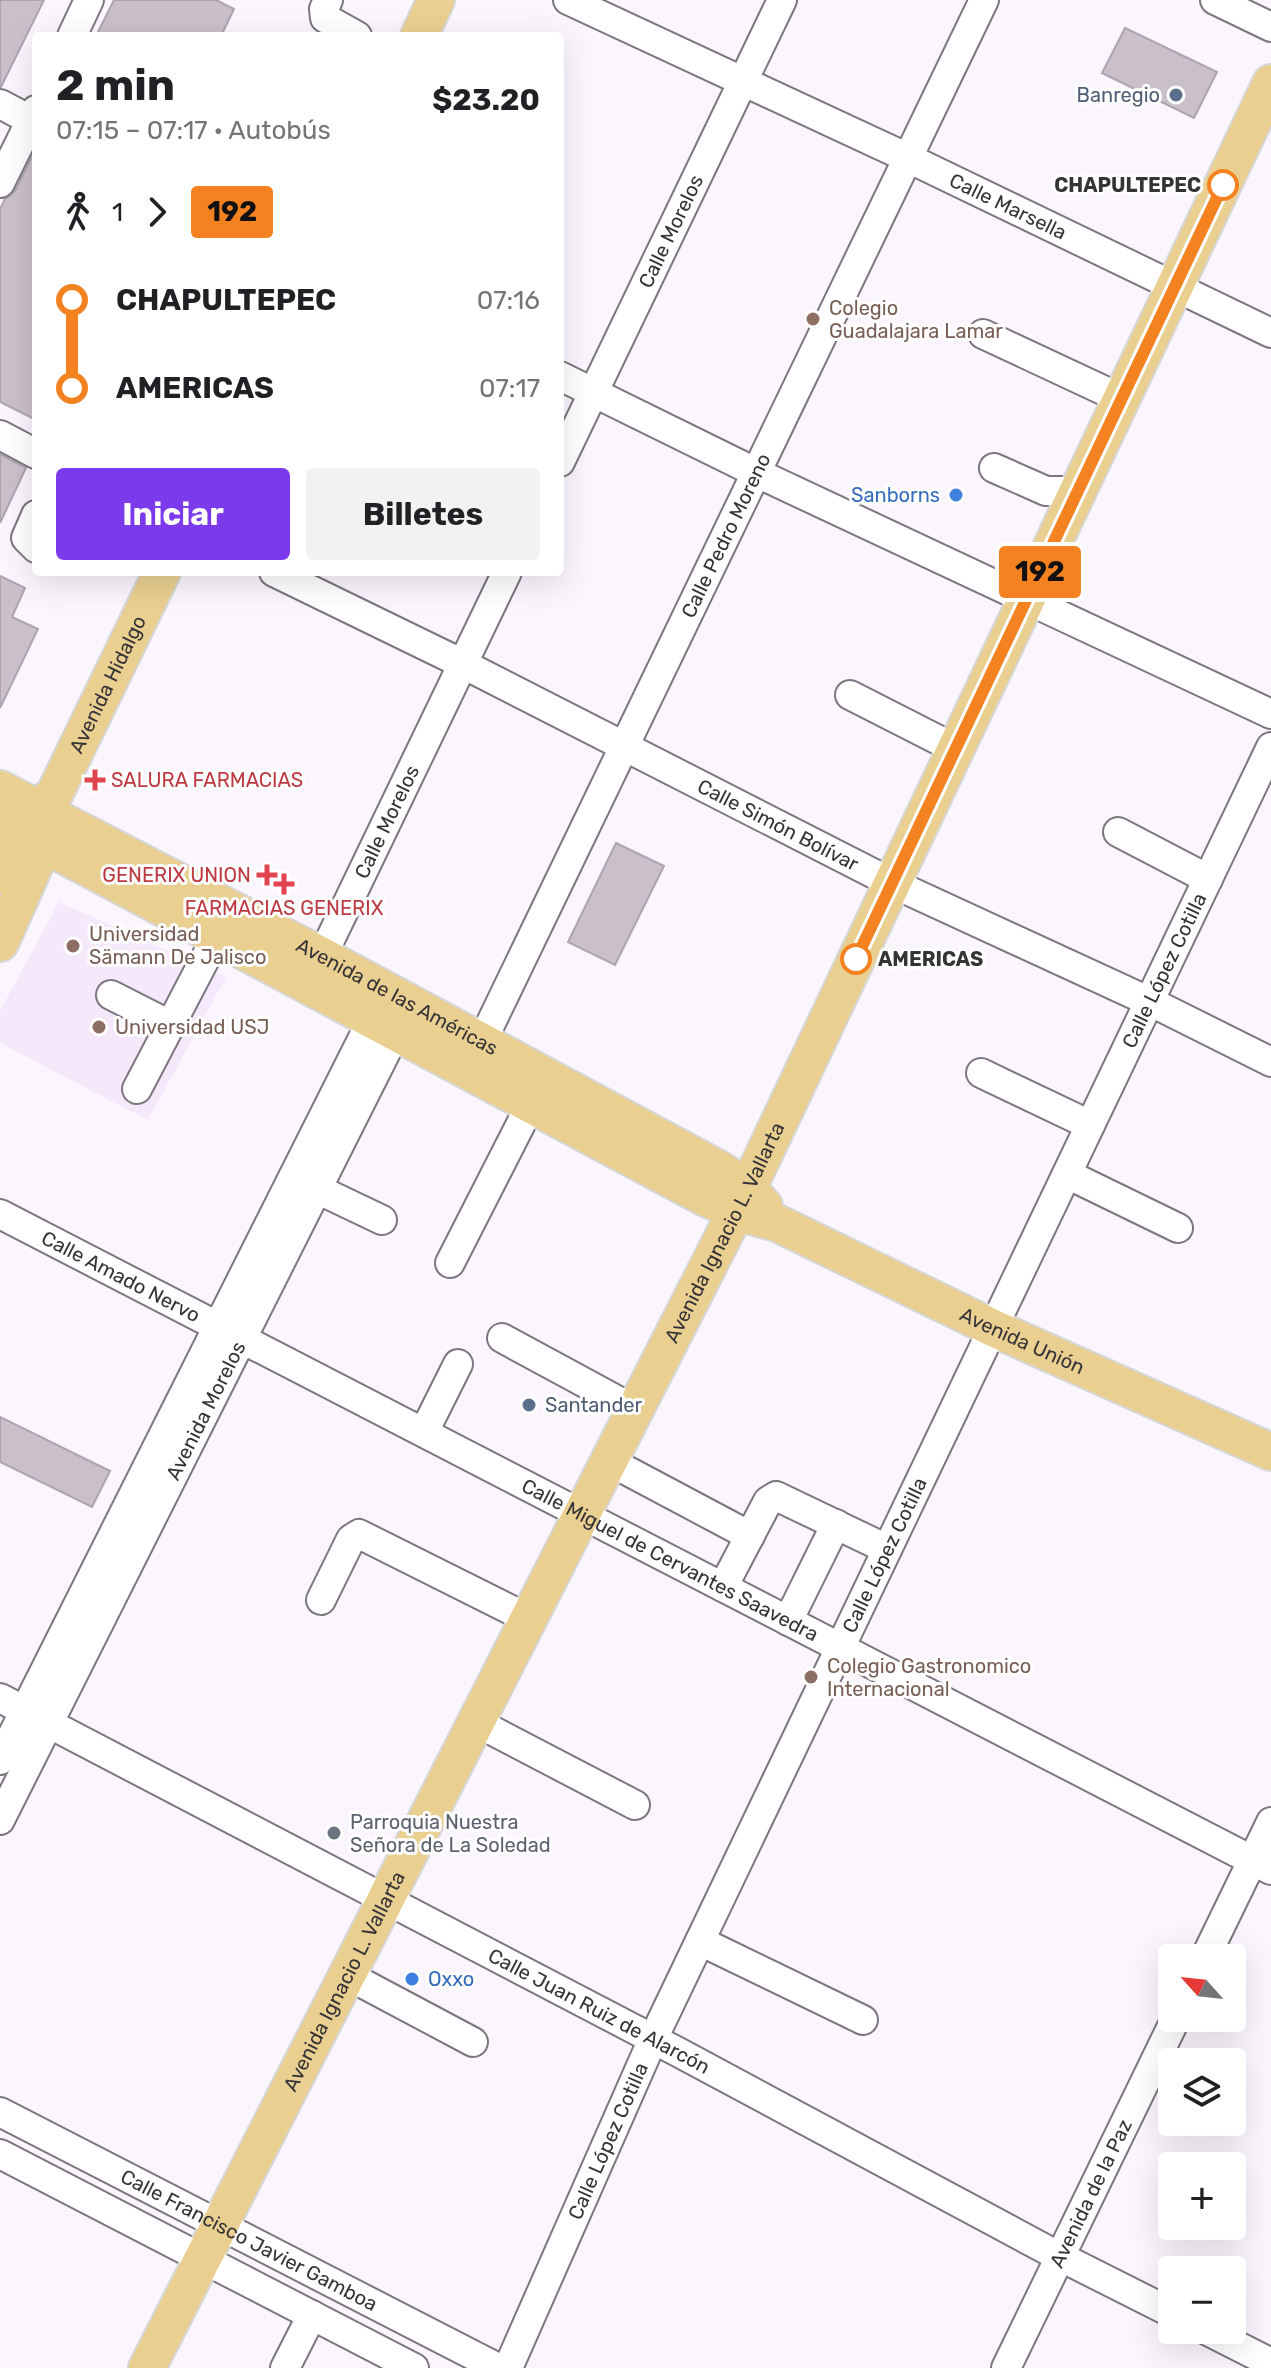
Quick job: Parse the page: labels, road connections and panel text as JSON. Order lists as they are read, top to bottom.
{
  "streets": {
    "main road": [
      "Avenida Hidalgo",
      "Avenida de las Américas",
      "Avenida Ignacio L. Vallarta",
      "Avenida Unión"
    ],
    "street": [
      "Calle Marsella",
      "Calle Morelos",
      "Calle Pedro Moreno",
      "Calle Simón Bolívar",
      "Calle López Cotilla",
      "Calle Amado Nervo",
      "Avenida Morelos",
      "Calle Miguel de Cervantes Saavedra",
      "Calle Juan Ruiz de Alarcón",
      "Avenida de la Paz",
      "Calle Francisco Javier Gamboa"
    ]
  },
  "crossings": [
    ["Calle Marsella", "Calle Morelos"],
    ["Calle Marsella", "Calle Pedro Moreno"],
    ["Calle Marsella", "Avenida Ignacio L. Vallarta"],
    ["Calle Morelos", "Calle Simón Bolívar"],
    ["Calle Morelos", "Avenida de las Américas"],
    ["Calle Pedro Moreno", "Calle Simón Bolívar"],
    ["Calle Pedro Moreno", "Avenida de las Américas"],
    ["Avenida Hidalgo", "Avenida de las Américas"],
    ["Calle Simón Bolívar", "Calle López Cotilla"],
    ["Calle Simón Bolívar", "Avenida Ignacio L. Vallarta"],
    ["Calle López Cotilla", "Avenida Unión"],
    ["Calle López Cotilla", "Calle Miguel de Cervantes Saavedra"],
    ["Calle López Cotilla", "Calle Juan Ruiz de Alarcón"],
    ["Avenida de las Américas", "Avenida Ignacio L. Vallarta"],
    ["Avenida de las Américas", "Avenida Unión"],
    ["Avenida de las Américas", "Avenida Morelos"],
    ["Avenida Ignacio L. Vallarta", "Avenida Unión"],
    ["Avenida Ignacio L. Vallarta", "Calle Miguel de Cervantes Saavedra"],
    ["Avenida Ignacio L. Vallarta", "Calle Juan Ruiz de Alarcón"],
    ["Avenida Ignacio L. Vallarta", "Calle Francisco Javier Gamboa"],
    ["Calle Amado Nervo", "Avenida Morelos"],
    ["Calle Amado Nervo", "Calle Miguel de Cervantes Saavedra"],
    ["Avenida Morelos", "Calle Miguel de Cervantes Saavedra"],
    ["Avenida Morelos", "Calle Juan Ruiz de Alarcón"],
    ["Calle Juan Ruiz de Alarcón", "Avenida de la Paz"]
  ],
  "places": {
    "other": [
      "Banregio",
      "CHAPULTEPEC",
      "Colegio Guadalajara Lamar",
      "Sanborns",
      "Universidad Sämann De Jalisco",
      "AMERICAS",
      "Universidad USJ",
      "Santander",
      "Colegio Gastronomico Internacional",
      "Parroquia Nuestra Señora de La Soledad",
      "Oxxo"
    ],
    "health": ["SALURA FARMACIAS", "GENERIX UNION", "FARMACIAS GENERIX"]
  },
  "lines": ["bus line 192"],
  "north": "top left",
  "page": {
    "on_map": "192",
    "heading": ["2 min", "07:15 – 07:17 · Autobús", "$23.20"],
    "legs": ["1", "192"],
    "list": [
      {
        "name": "CHAPULTEPEC",
        "value": "07:16"
      },
      {
        "name": "AMERICAS",
        "value": "07:17"
      }
    ],
    "buttons": ["Iniciar", "Billetes"],
    "map_buttons": ["+", "−"]
  }
}
